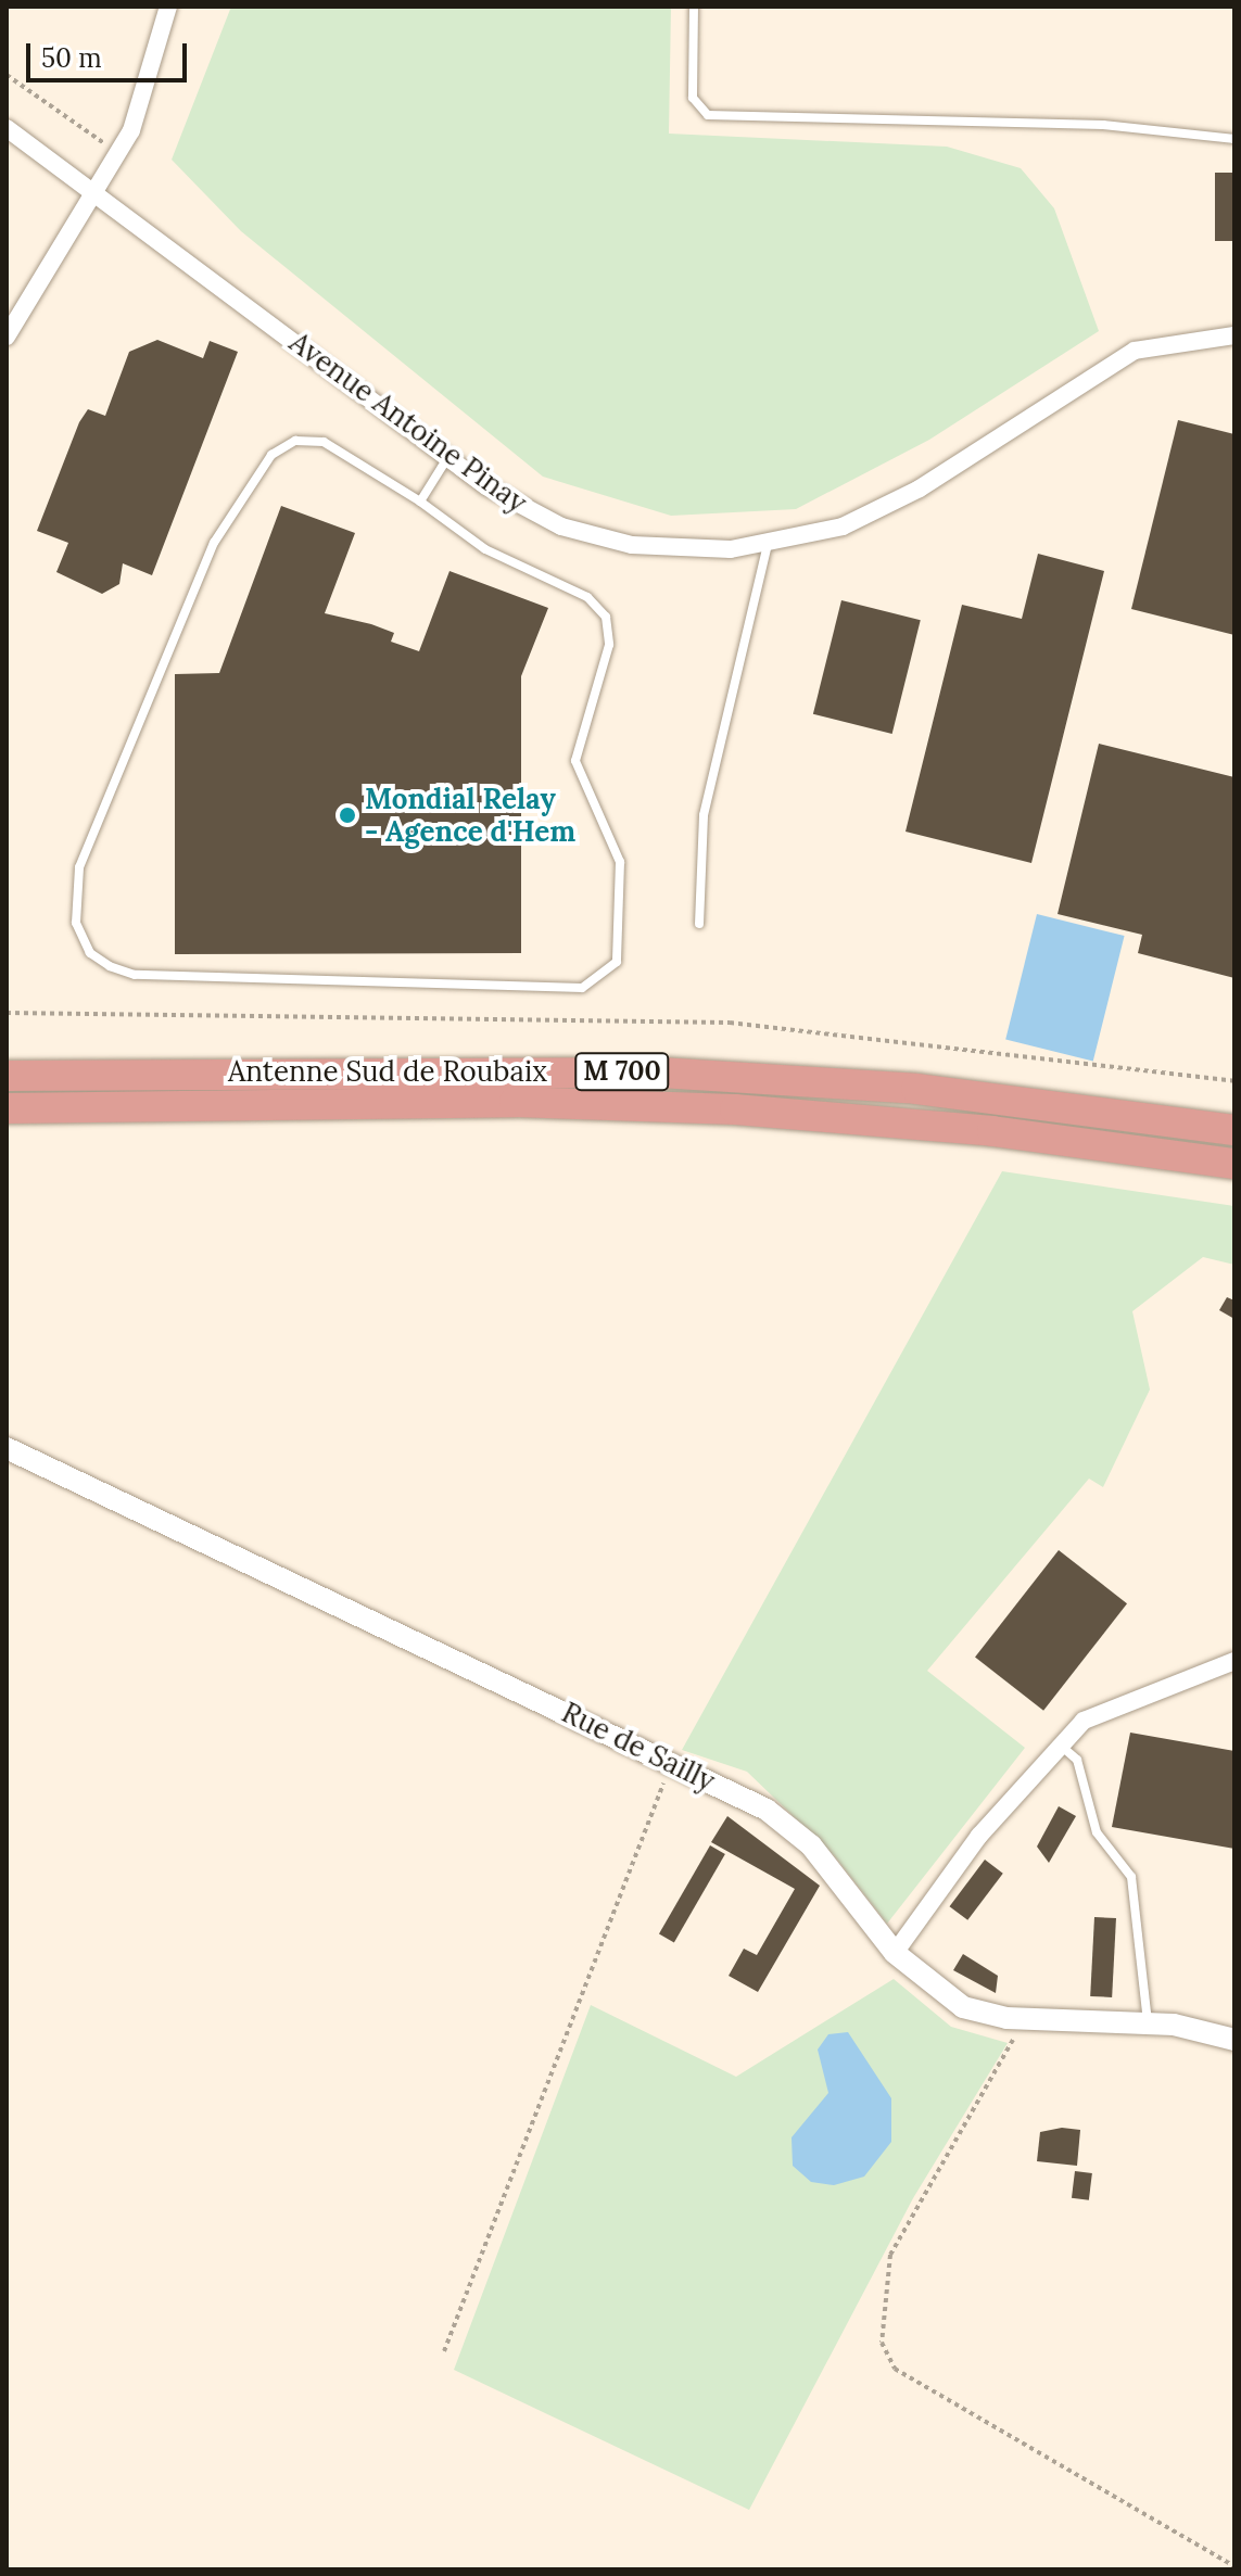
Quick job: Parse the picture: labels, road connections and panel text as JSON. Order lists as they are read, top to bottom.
{
  "streets": {
    "highway": ["Antenne Sud de Roubaix", "M 700"],
    "street": ["Avenue Antoine Pinay", "Rue de Sailly"]
  },
  "places": ["Mondial Relay - Agence d'Hem"],
  "scale_bar": "50 m"
}
